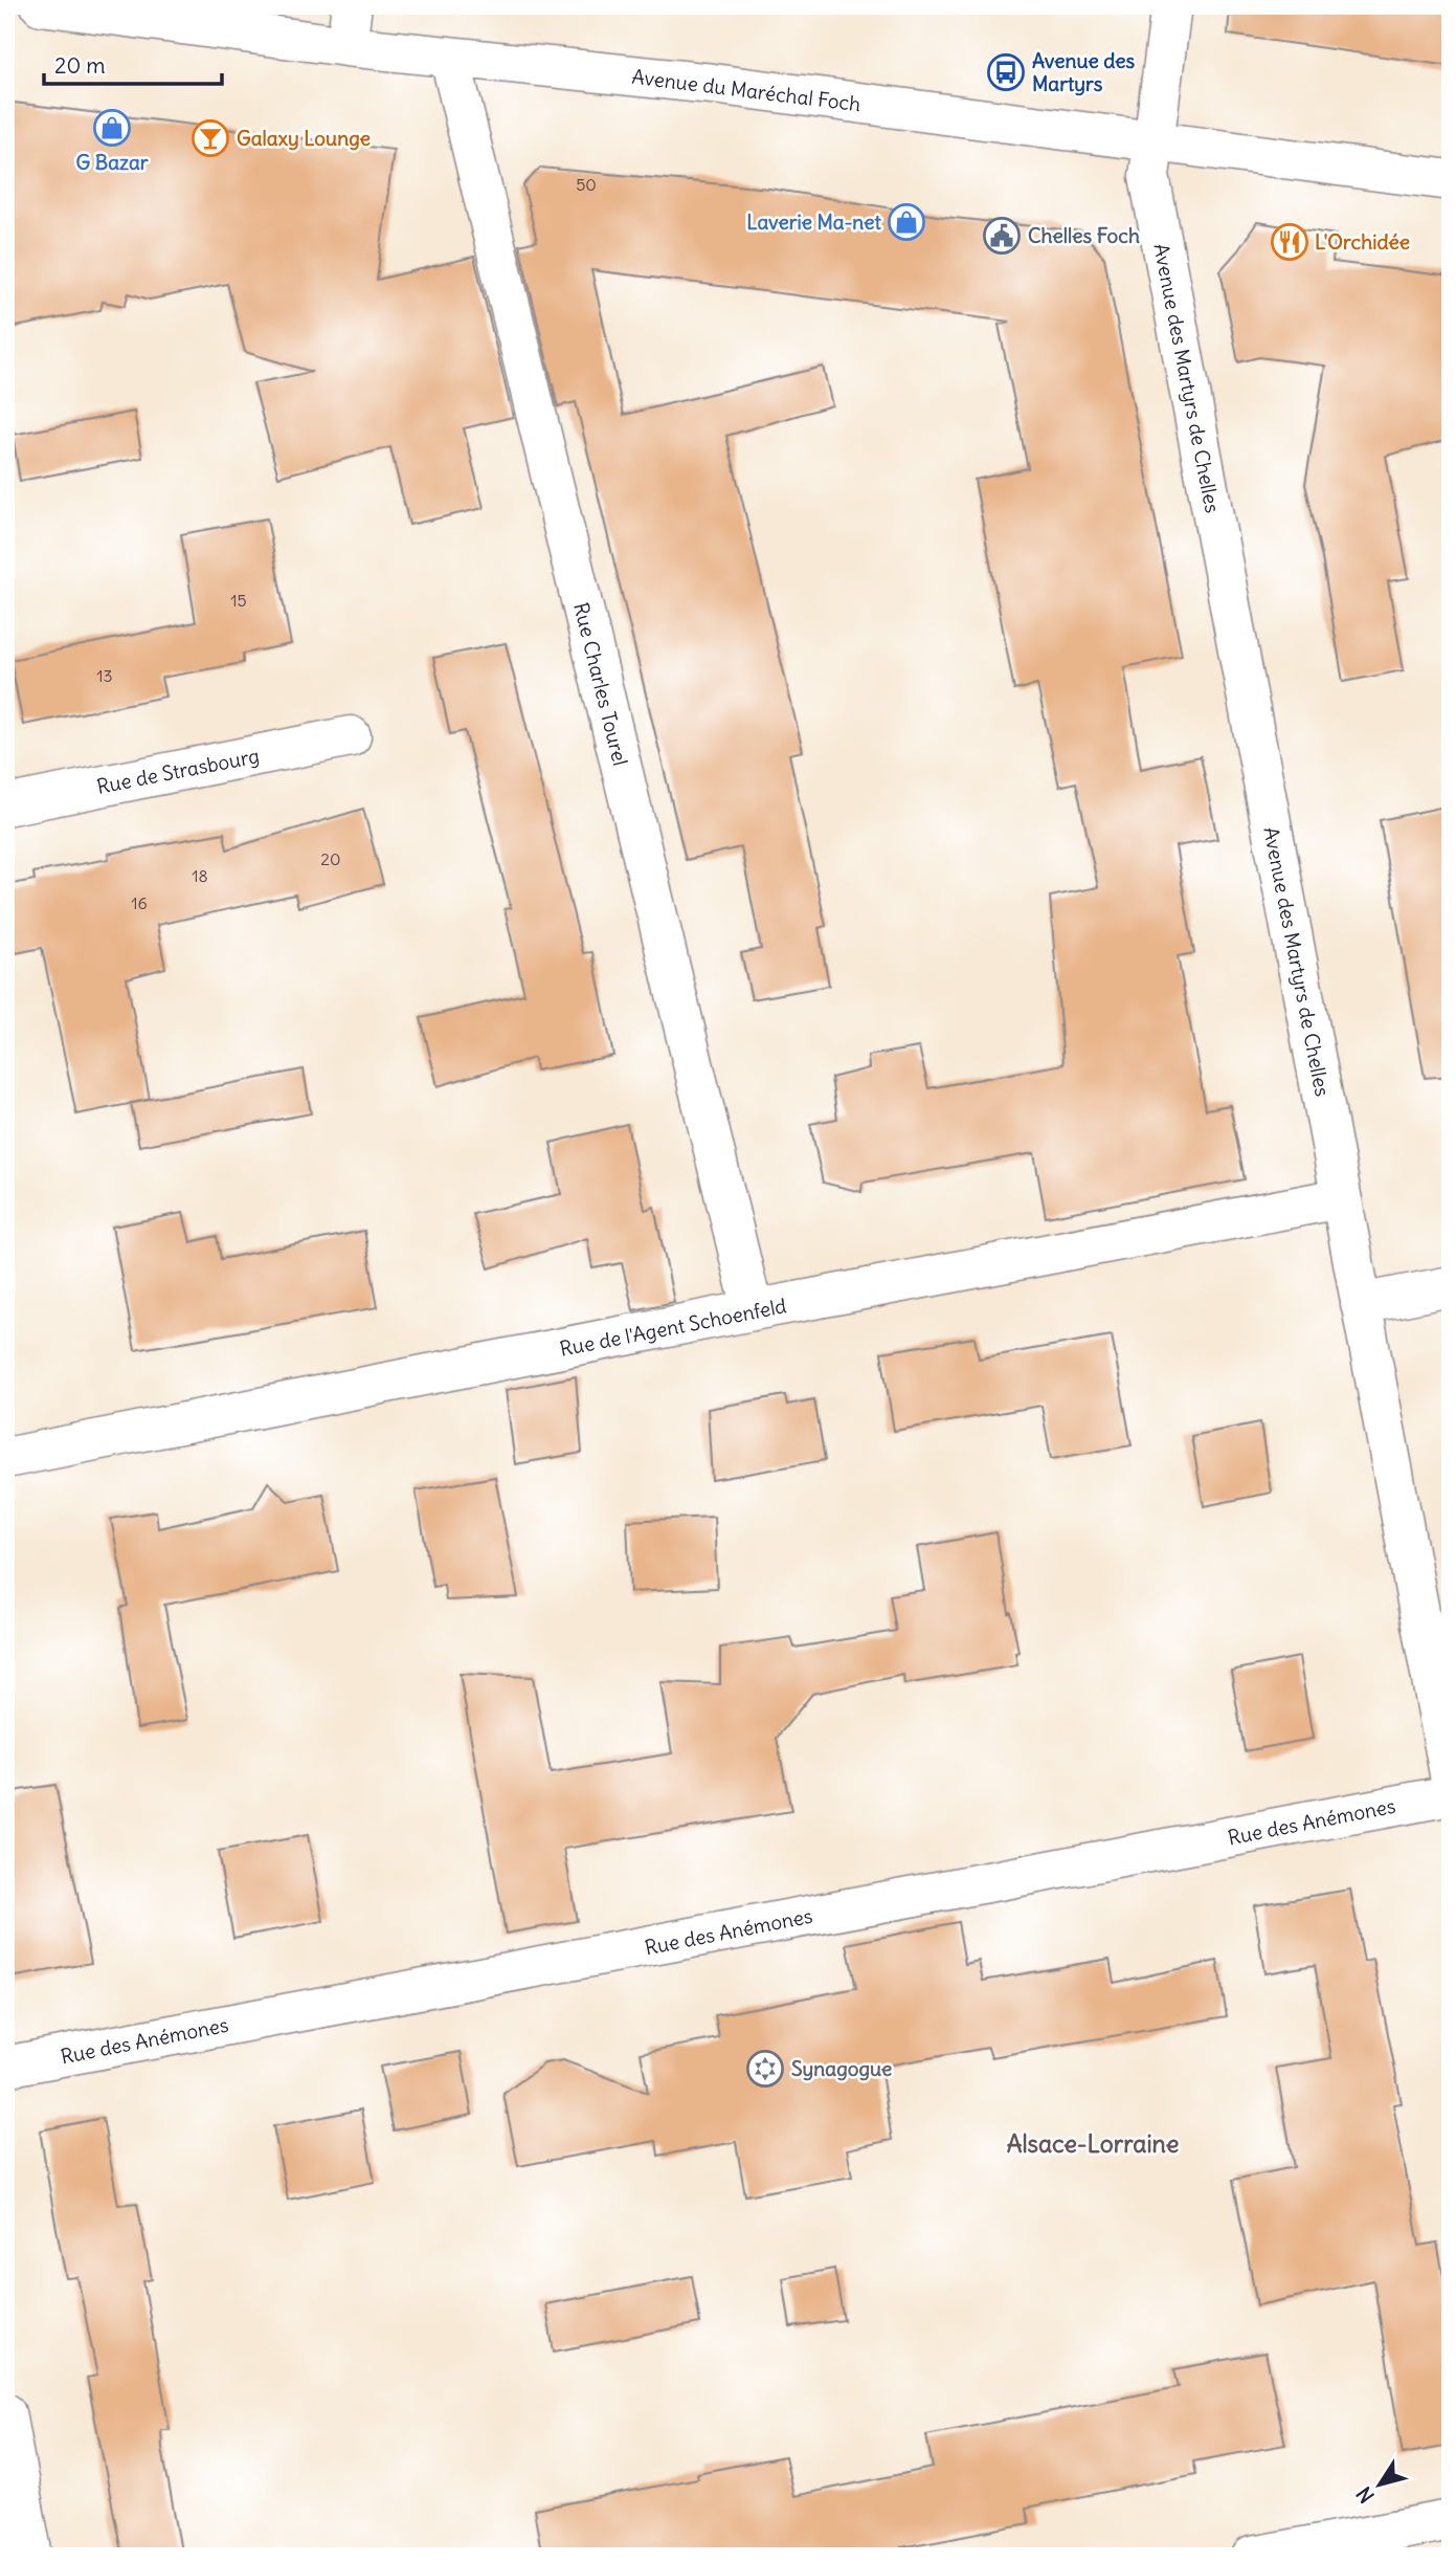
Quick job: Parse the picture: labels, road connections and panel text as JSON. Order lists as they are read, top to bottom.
{
  "streets": {
    "street": [
      "Avenue du Maréchal Foch",
      "Avenue des Martyrs de Chelles",
      "Rue Charles Tourel",
      "Rue de Strasbourg",
      "Rue de l'Agent Schoenfeld",
      "Rue des Anémones"
    ]
  },
  "crossings": [
    ["Avenue du Maréchal Foch", "Avenue des Martyrs de Chelles"],
    ["Avenue du Maréchal Foch", "Rue Charles Tourel"],
    ["Avenue des Martyrs de Chelles", "Rue de l'Agent Schoenfeld"],
    ["Rue Charles Tourel", "Rue de l'Agent Schoenfeld"]
  ],
  "districts": ["Alsace-Lorraine"],
  "places": {
    "bus stop": ["Avenue des Martyrs"],
    "shop": ["G Bazar", "Laverie Ma-net"],
    "bar": ["Galaxy Lounge"],
    "public building": ["Chelles Foch"],
    "restaurant": ["L'Orchidée"],
    "synagogue": ["Synagogue"]
  },
  "house_numbers": [
    "50",
    "15",
    "13",
    "20",
    "18",
    "16"
  ],
  "scale_bar": "20 m",
  "north": "bottom left"
}
